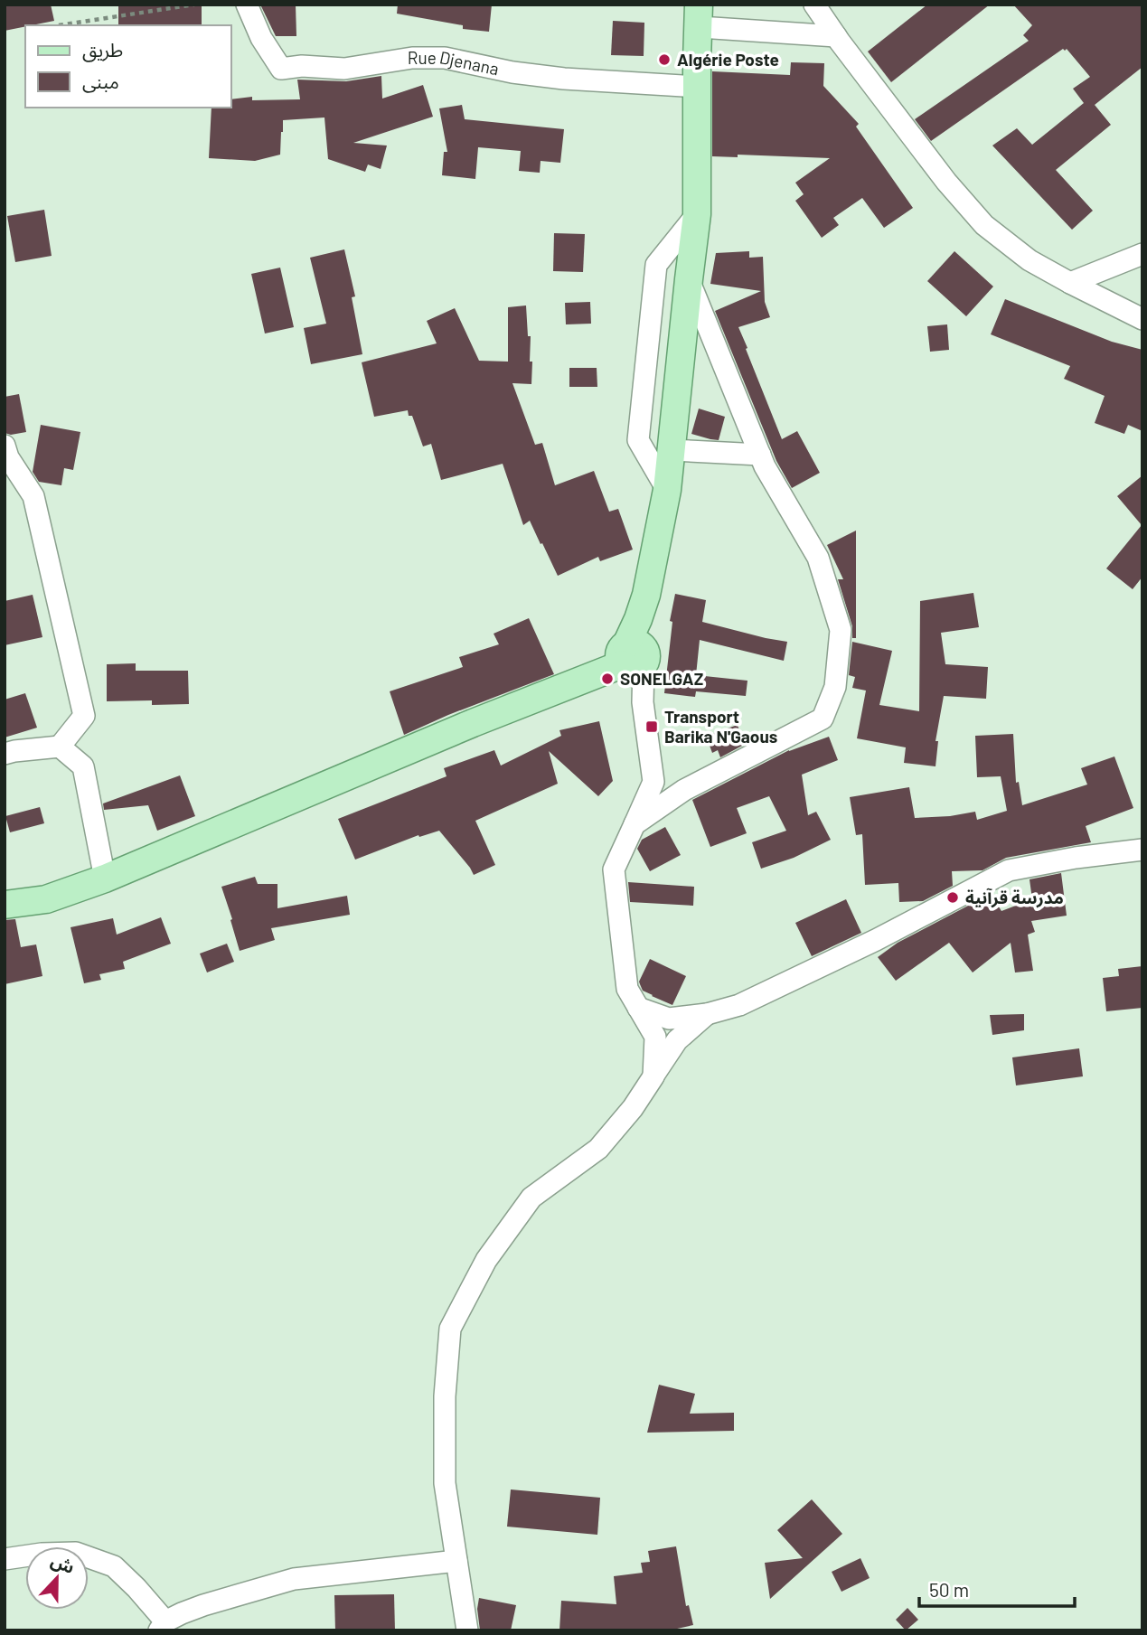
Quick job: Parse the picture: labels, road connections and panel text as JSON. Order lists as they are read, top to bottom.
{
  "streets": {
    "street": ["Rue Djenana"]
  },
  "places": {
    "other": ["Algérie Poste", "SONELGAZ", "مدرسة قرآنية"],
    "transit": ["Transport Barika N'Gaous"]
  },
  "legend": ["طريق", "مبنى"],
  "scale_bar": "50 m",
  "north": "top"
}
